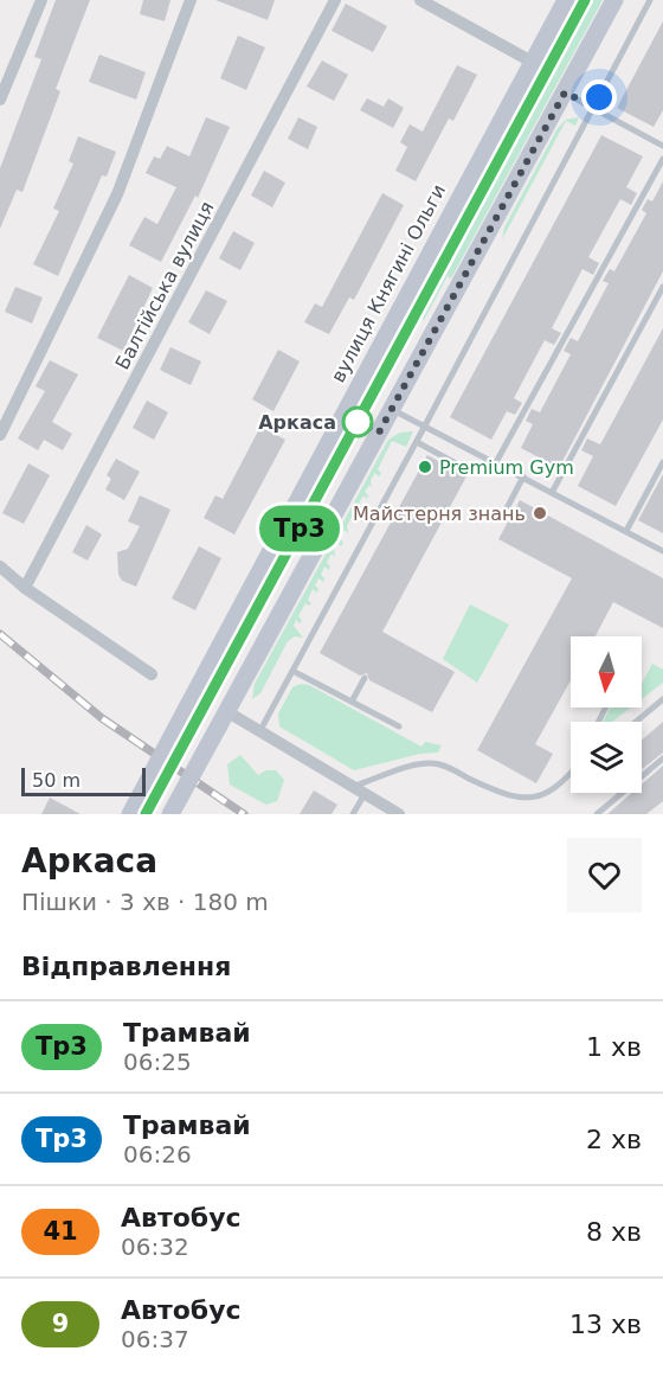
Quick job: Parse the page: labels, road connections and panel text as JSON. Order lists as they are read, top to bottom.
{
  "streets": {
    "main road": ["вулиця Княгині Ольги"],
    "street": ["Балтійська вулиця"]
  },
  "places": ["Аркаса", "Premium Gym", "Майстерня знань"],
  "lines": ["tram line Тр3"],
  "scale_bar": "50 m",
  "north": "bottom",
  "page": {
    "on_map": "Тр3",
    "scale": "50 m",
    "heading": [
      ["Аркаса", "Пішки · 3 хв · 180 m"],
      "Відправлення"
    ],
    "list": [
      {
        "mark": "Тр3",
        "name": "Трамвай",
        "note": "06:25",
        "value": "1 хв"
      },
      {
        "mark": "Тр3",
        "name": "Трамвай",
        "note": "06:26",
        "value": "2 хв"
      },
      {
        "mark": "41",
        "name": "Автобус",
        "note": "06:32",
        "value": "8 хв"
      },
      {
        "mark": "9",
        "name": "Автобус",
        "note": "06:37",
        "value": "13 хв"
      }
    ]
  }
}
